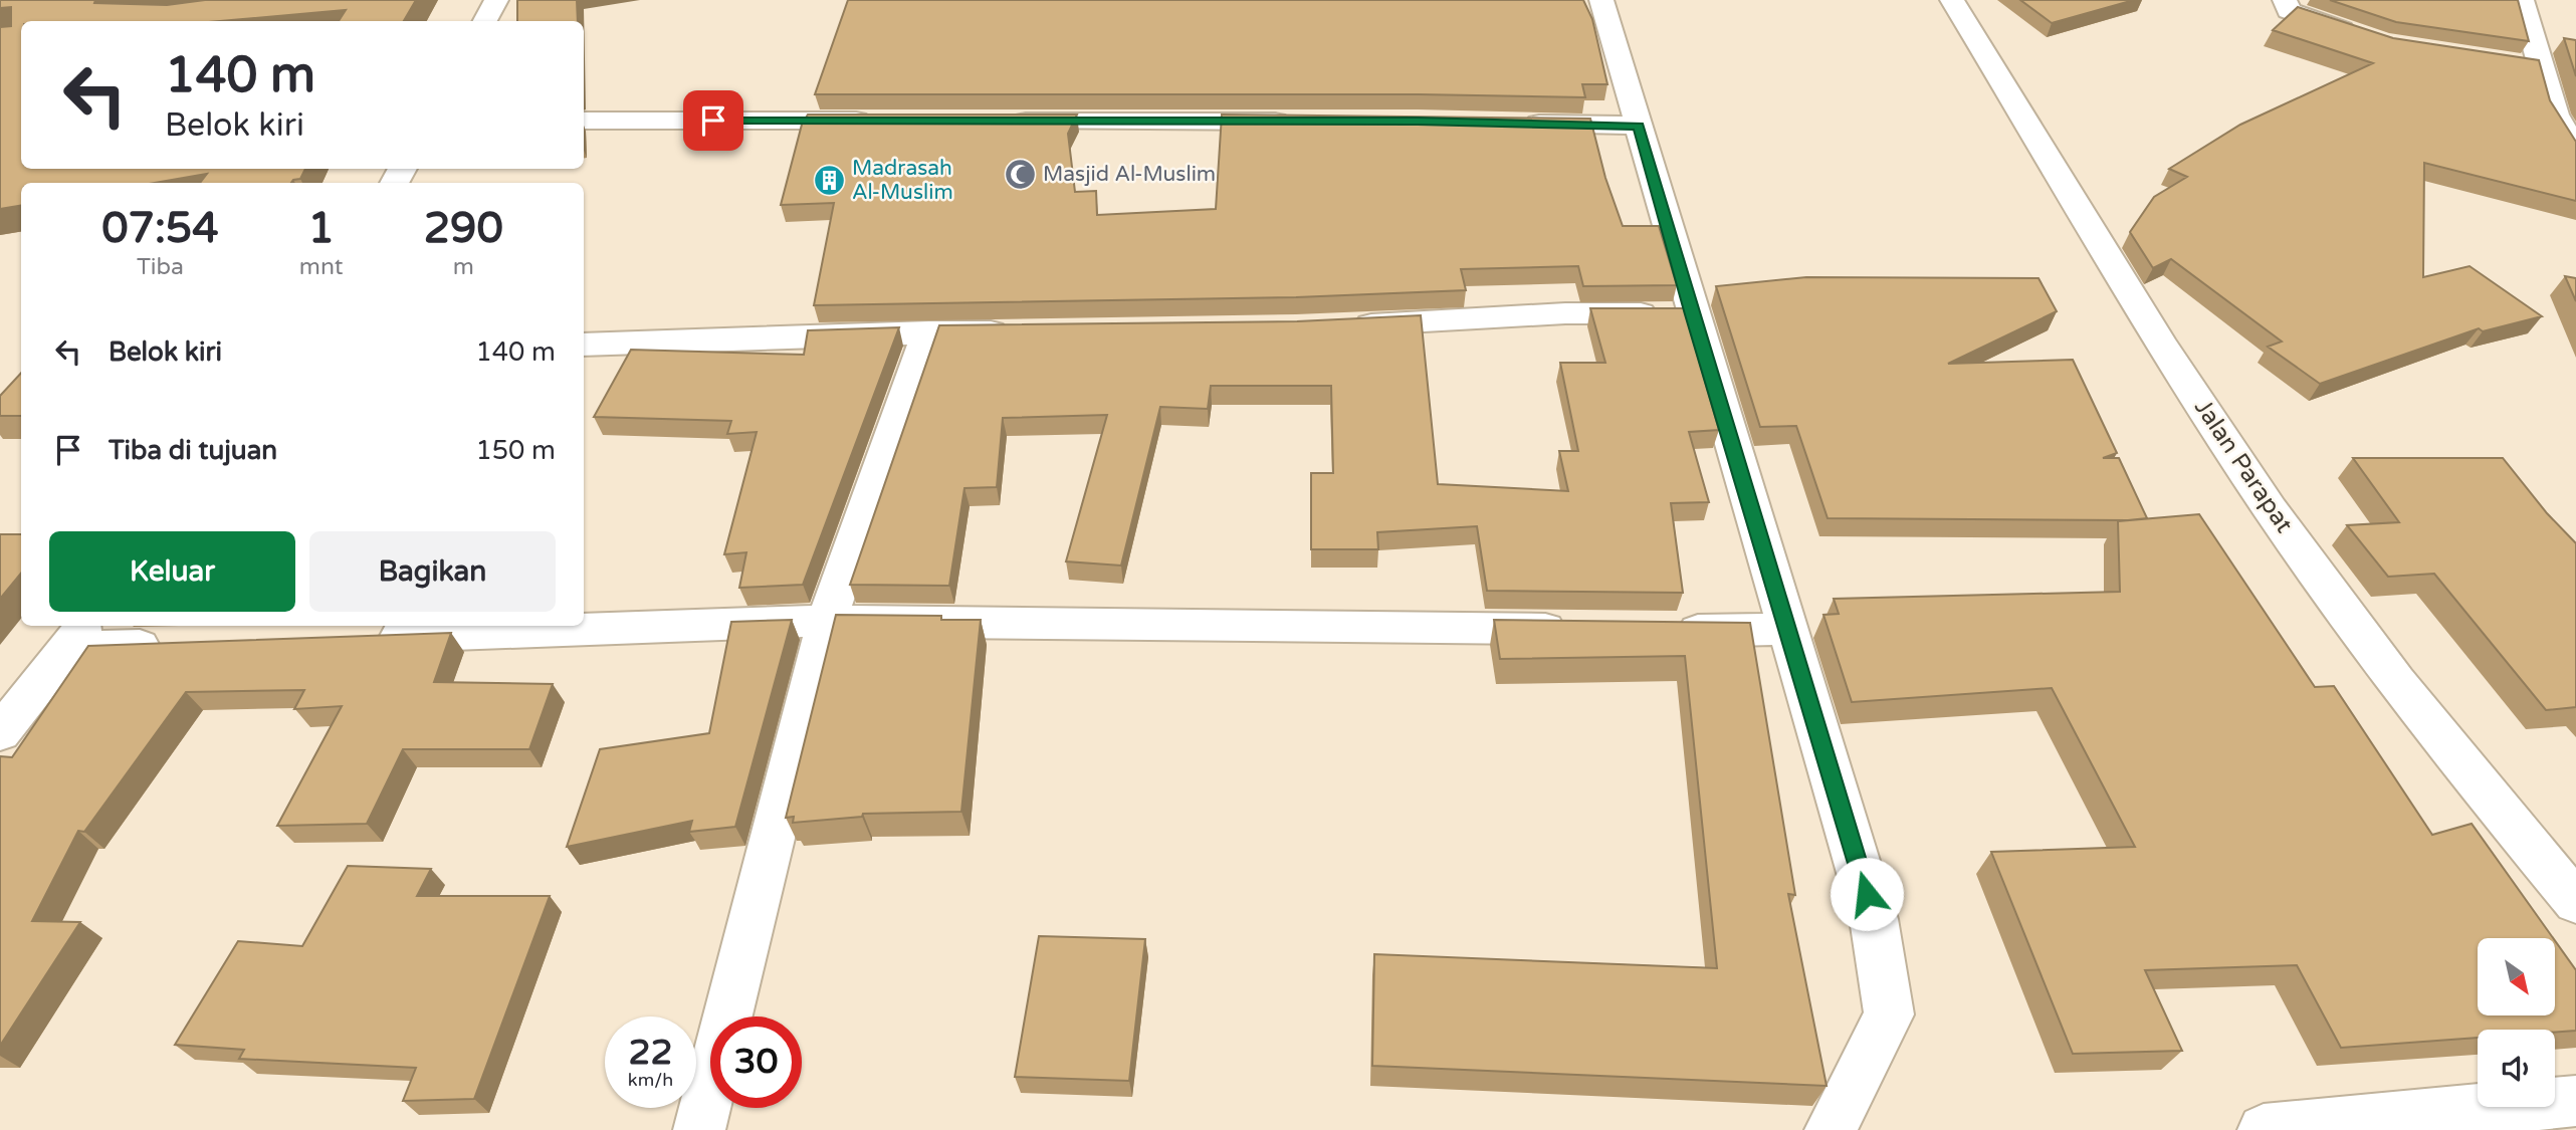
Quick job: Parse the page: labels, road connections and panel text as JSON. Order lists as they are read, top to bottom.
{
  "streets": {
    "street": ["Jalan Parapat"]
  },
  "places": {
    "mosque": ["Masjid Al-Muslim"],
    "building": ["Madrasah Al-Muslim"]
  },
  "north": "bottom right",
  "page": {
    "turn": ["140 m", "Belok kiri"],
    "eta": [
      "07:54",
      "Tiba",
      "1",
      "mnt",
      "290",
      "m"
    ],
    "list": [
      {
        "name": "Belok kiri",
        "value": "140 m"
      },
      {
        "name": "Tiba di tujuan",
        "value": "150 m"
      }
    ],
    "buttons": ["Keluar", "Bagikan"],
    "speed": "22 km/h",
    "limit": "30"
  }
}
